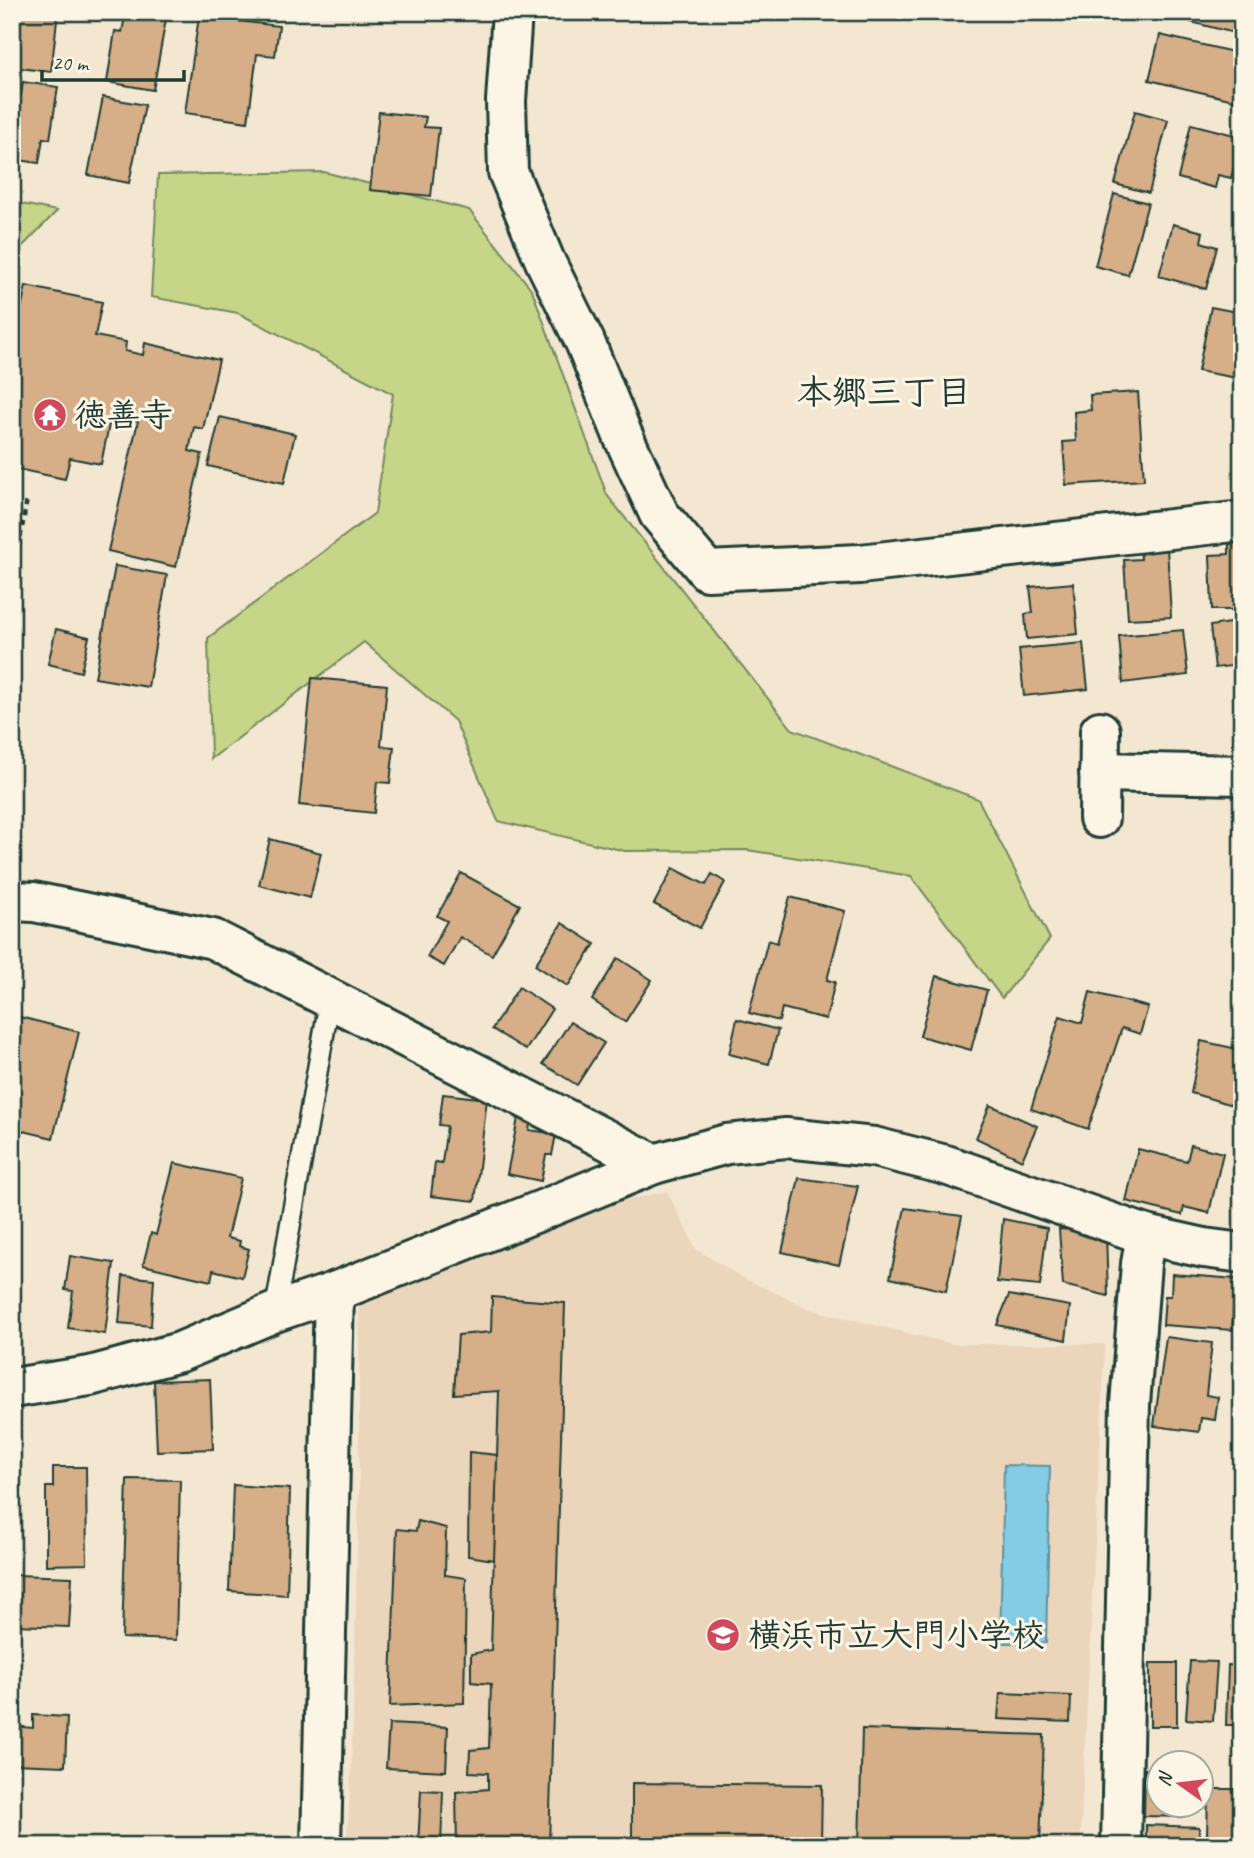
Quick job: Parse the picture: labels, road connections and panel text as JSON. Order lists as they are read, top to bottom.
{
  "districts": ["本郷三丁目"],
  "places": {
    "temple": ["徳善寺"],
    "school or university": ["横浜市立大門小学校"]
  },
  "scale_bar": "20 m",
  "north": "left"
}
